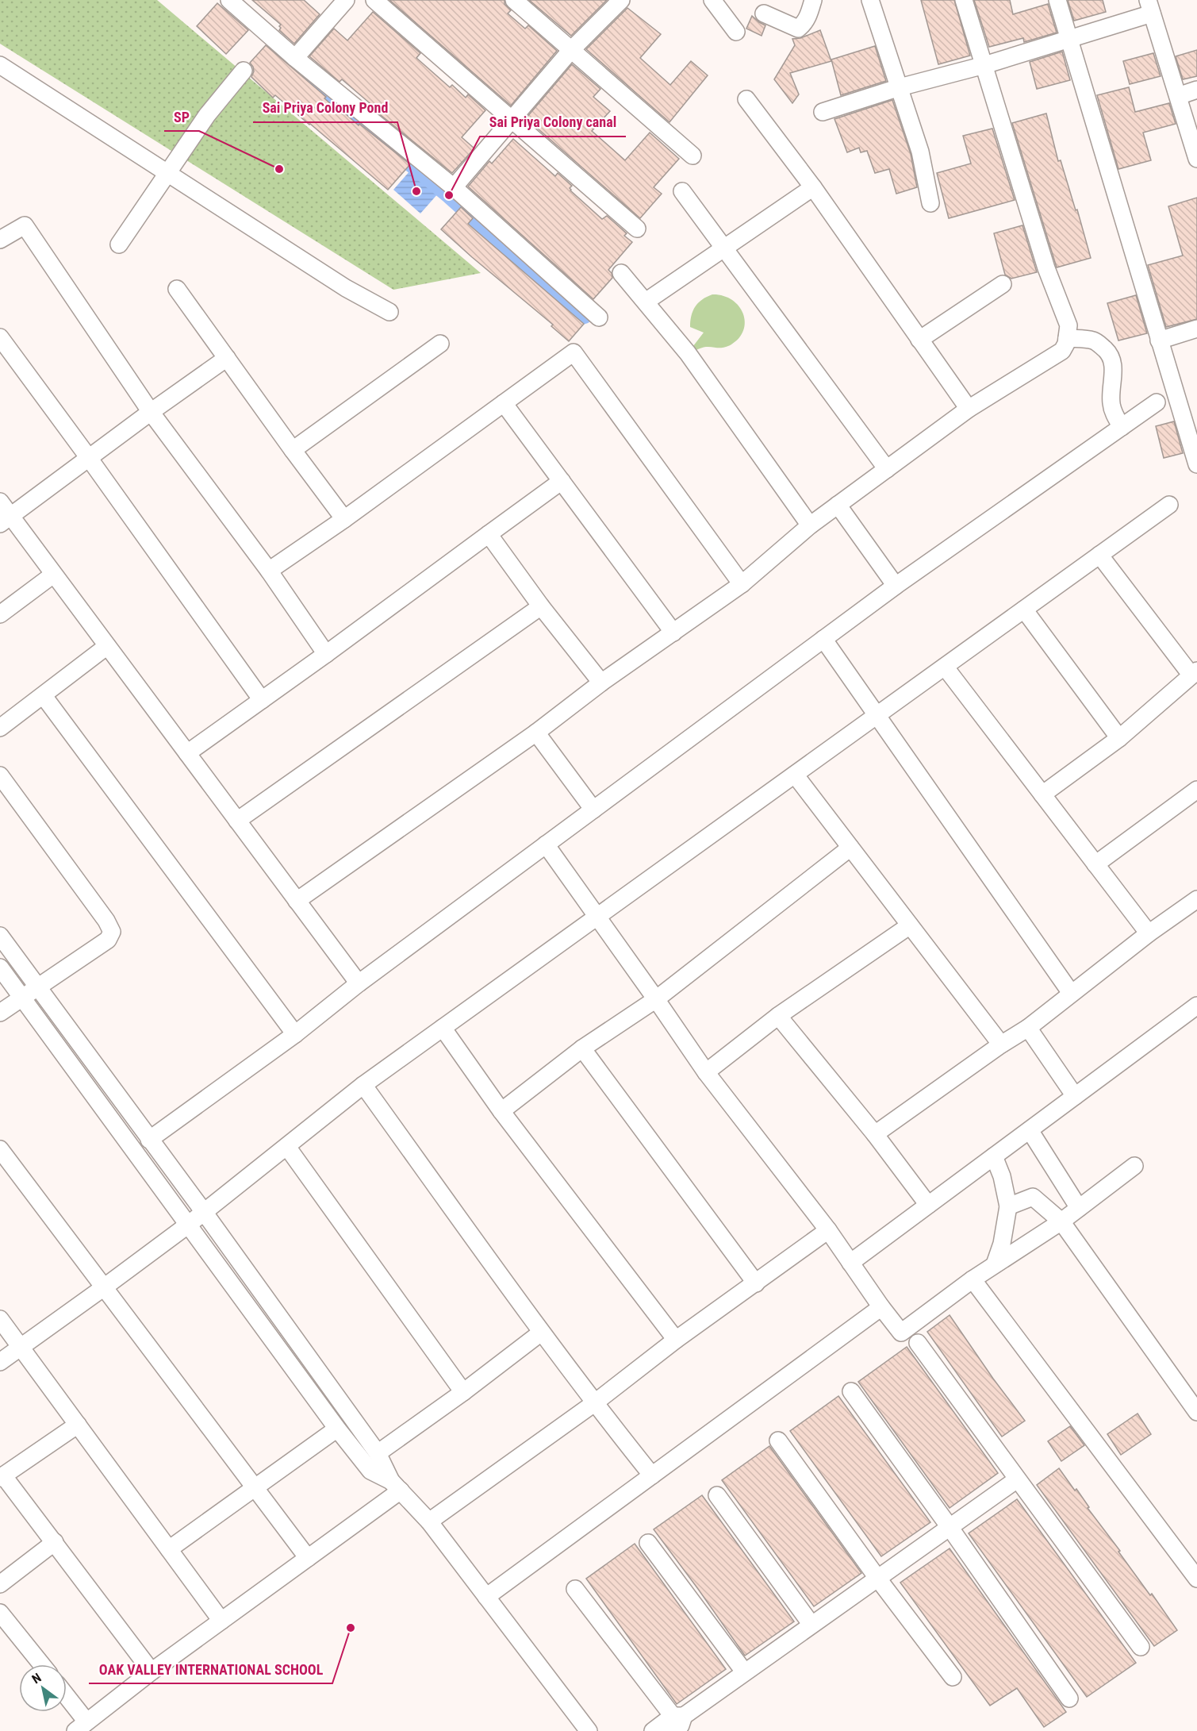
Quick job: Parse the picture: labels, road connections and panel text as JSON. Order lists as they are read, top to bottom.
{
  "places": [
    "SP",
    "Sai Priya Colony Pond",
    "Sai Priya Colony canal",
    "OAK VALLEY INTERNATIONAL SCHOOL"
  ],
  "north": "top left"
}
